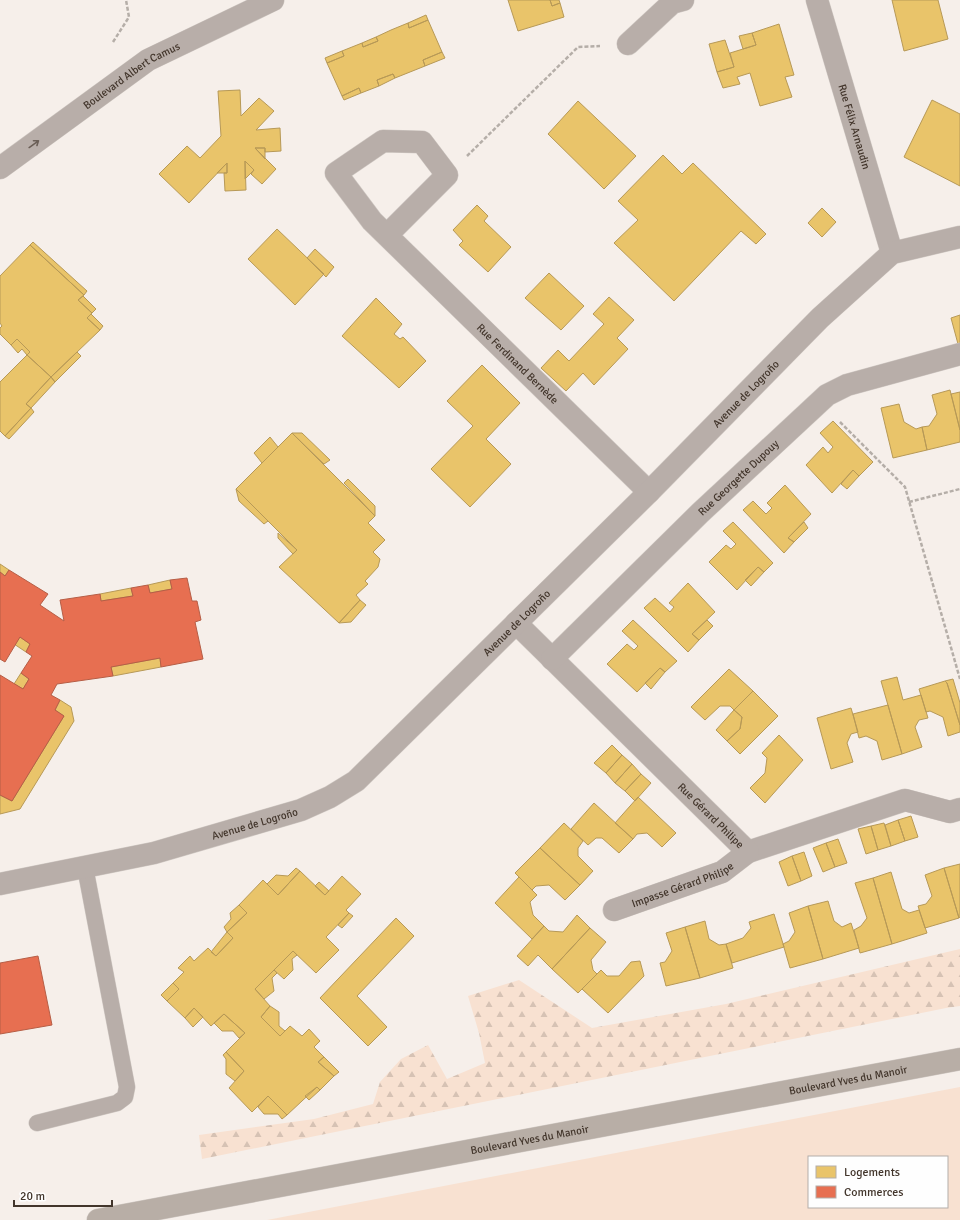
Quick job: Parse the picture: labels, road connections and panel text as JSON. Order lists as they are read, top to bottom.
{
  "streets": {
    "main road": ["Boulevard Yves du Manoir"],
    "street": [
      "Boulevard Albert Camus",
      "Rue Félix Arnaudin",
      "Rue Ferdinand Bernède",
      "Avenue de Logroño",
      "Rue Georgette Dupouy",
      "Rue Gérard Philipe",
      "Impasse Gérard Philipe"
    ]
  },
  "crossings": [
    ["Rue Félix Arnaudin", "Avenue de Logroño"],
    ["Rue Ferdinand Bernède", "Avenue de Logroño"],
    ["Avenue de Logroño", "Rue Gérard Philipe"],
    ["Rue Georgette Dupouy", "Rue Gérard Philipe"],
    ["Rue Gérard Philipe", "Impasse Gérard Philipe"]
  ],
  "one_way": ["Boulevard Albert Camus"],
  "legend": ["Logements", "Commerces"],
  "scale_bar": "20 m"
}
